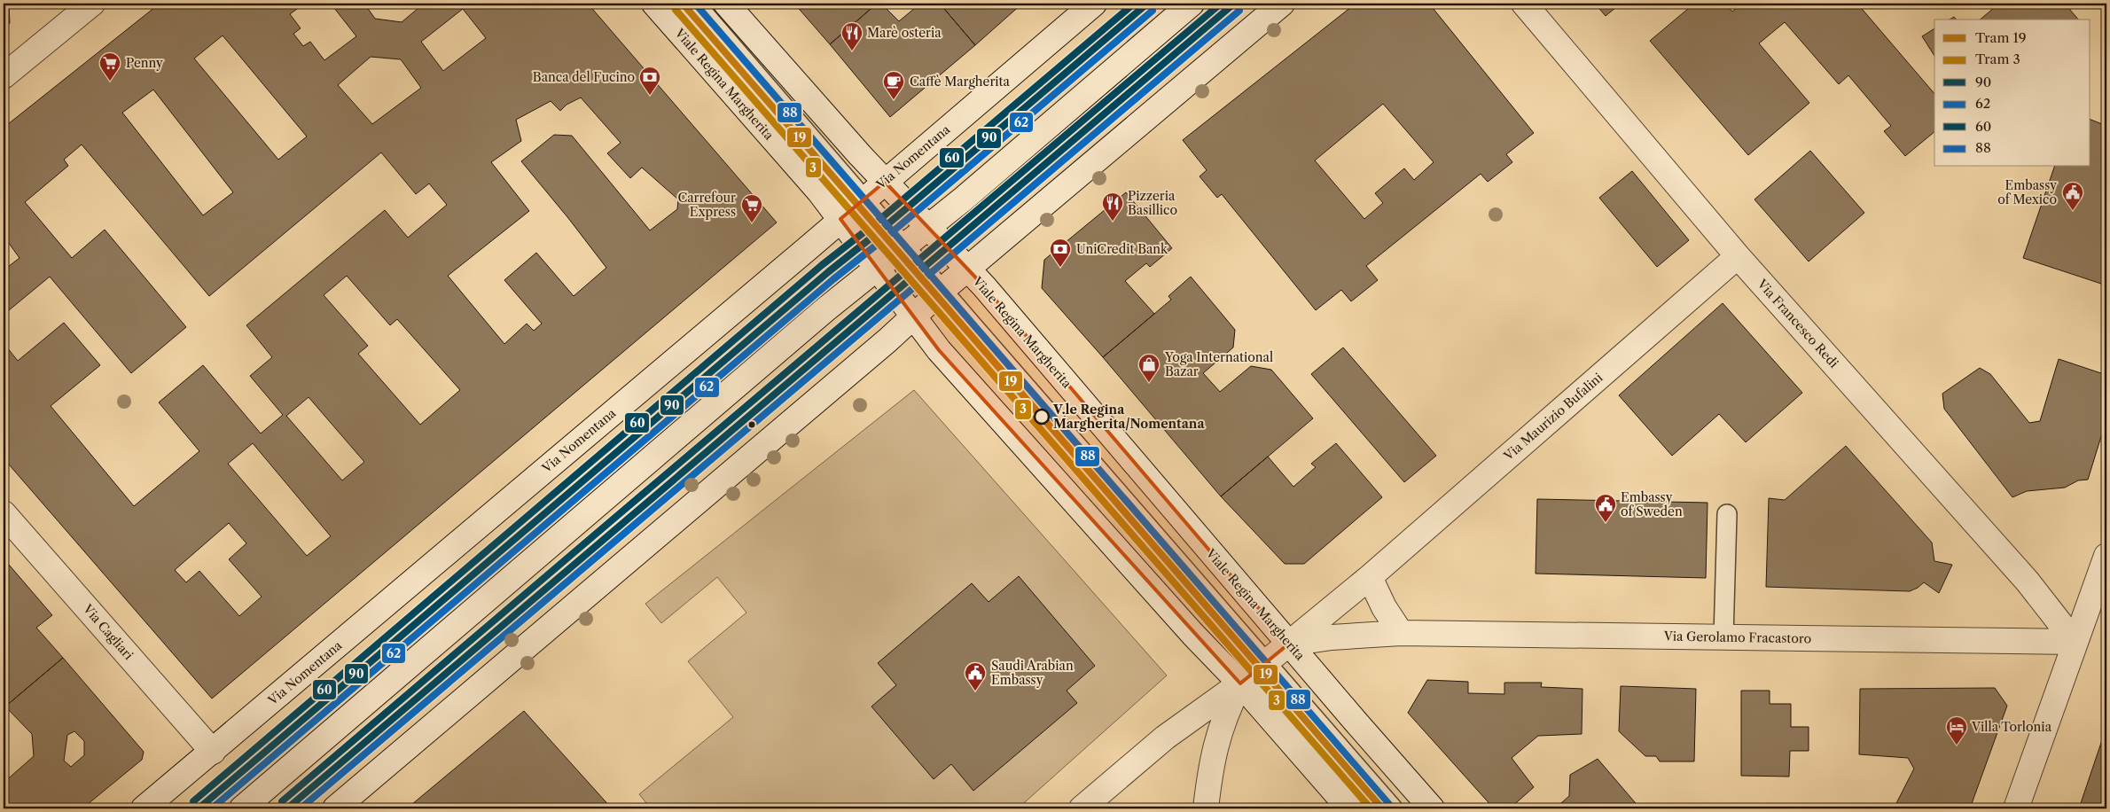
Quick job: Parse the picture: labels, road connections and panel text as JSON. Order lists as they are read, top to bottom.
{
  "streets": {
    "street": [
      "Viale Regina Margherita",
      "Via Nomentana",
      "Via Francesco Redi",
      "Via Maurizio Bufalini",
      "Via Cagliari",
      "Via Gerolamo Fracastoro"
    ]
  },
  "crossings": [
    ["Viale Regina Margherita", "Via Nomentana"],
    ["Viale Regina Margherita", "Via Maurizio Bufalini"],
    ["Viale Regina Margherita", "Via Gerolamo Fracastoro"],
    ["Via Nomentana", "Via Cagliari"],
    ["Via Francesco Redi", "Via Maurizio Bufalini"],
    ["Via Francesco Redi", "Via Gerolamo Fracastoro"],
    ["Via Maurizio Bufalini", "Via Gerolamo Fracastoro"]
  ],
  "places": {
    "restaurant": ["Marè osteria", "Pizzeria Basillico"],
    "supermarket": ["Penny", "Carrefour Express"],
    "bank": ["Banca del Fucino", "UniCredit Bank"],
    "cafe": ["Caffè Margherita"],
    "public building": ["Embassy of Mexico", "Embassy of Sweden", "Saudi Arabian Embassy"],
    "shop": ["Yoga International Bazar"],
    "other": ["V.le Regina Margherita/Nomentana"],
    "hotel": ["Villa Torlonia"]
  },
  "lines": [
    "tram line 19",
    "transit line 90",
    "transit line 60",
    "transit line 88",
    "tram line 3",
    "transit line 62"
  ],
  "legend": [
    "Tram 19",
    "Tram 3",
    "90",
    "62",
    "60",
    "88"
  ]
}
